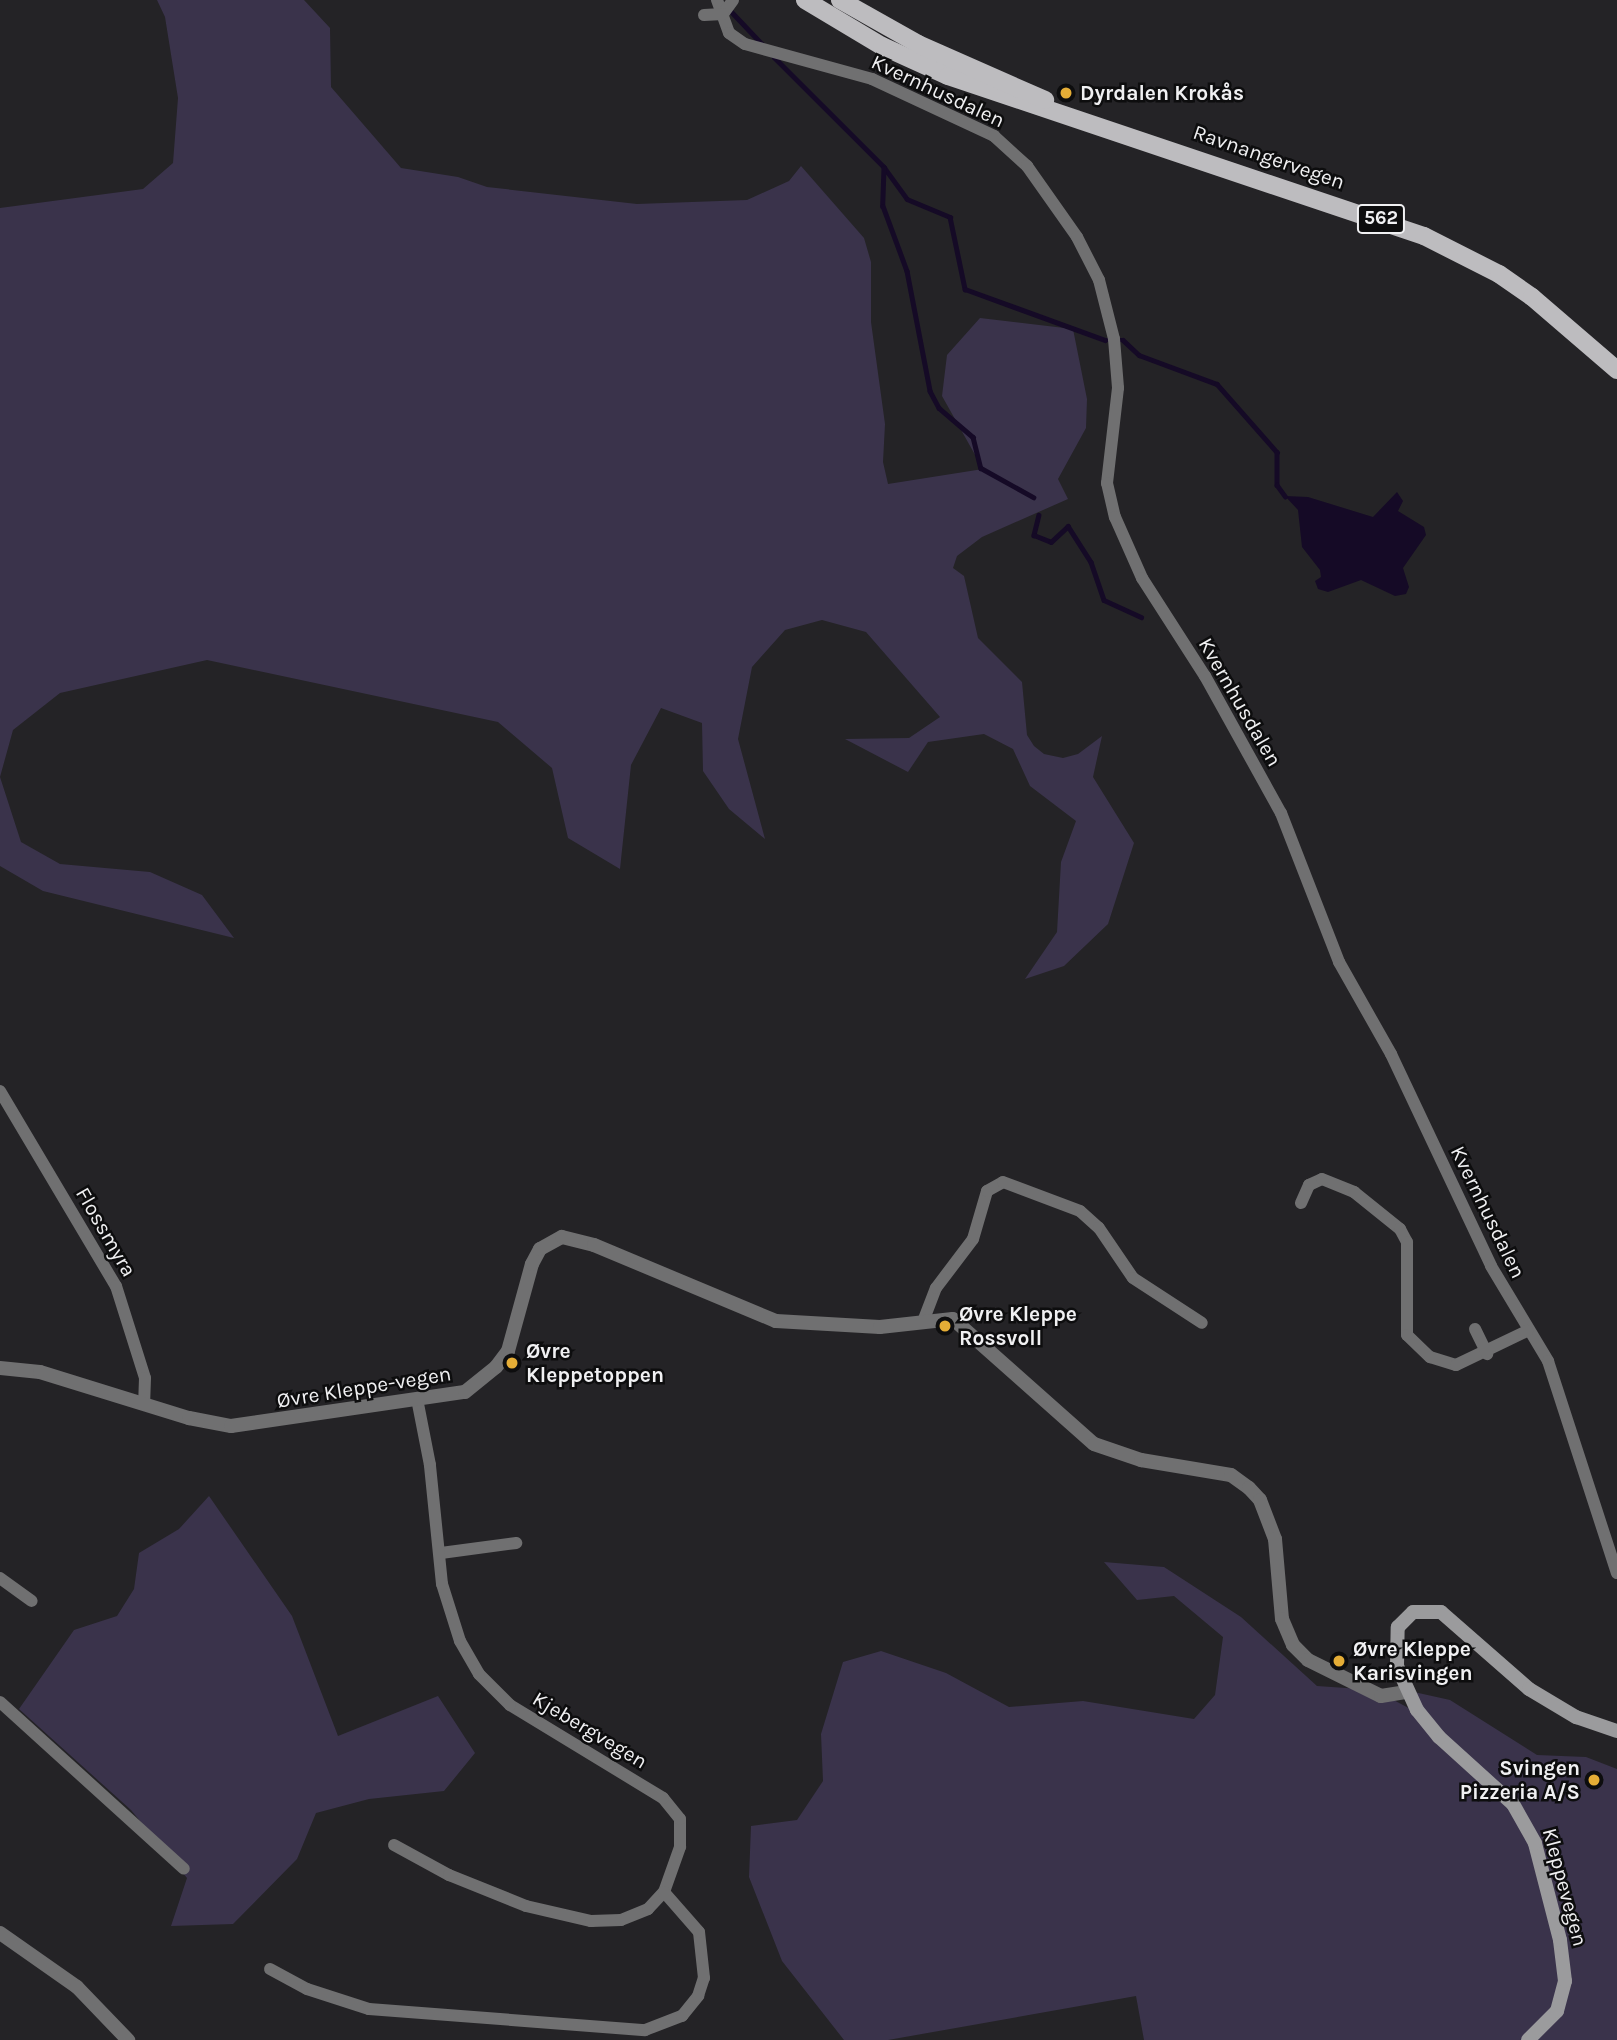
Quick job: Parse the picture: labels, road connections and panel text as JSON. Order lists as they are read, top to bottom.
{
  "streets": {
    "main road": ["Ravnangervegen", "562", "Kleppevegen"],
    "street": [
      "Kvernhusdalen",
      "Flossmyra",
      "Øvre Kleppe-vegen",
      "Kjebergvegen"
    ]
  },
  "crossings": [
    ["Flossmyra", "Øvre Kleppe-vegen"],
    ["Øvre Kleppe-vegen", "Kjebergvegen"],
    ["Øvre Kleppe-vegen", "Kleppevegen"]
  ],
  "places": [
    "Dyrdalen Krokås",
    "Øvre Kleppe Rossvoll",
    "Øvre Kleppetoppen",
    "Øvre Kleppe Karisvingen",
    "Svingen Pizzeria A/S"
  ]
}
